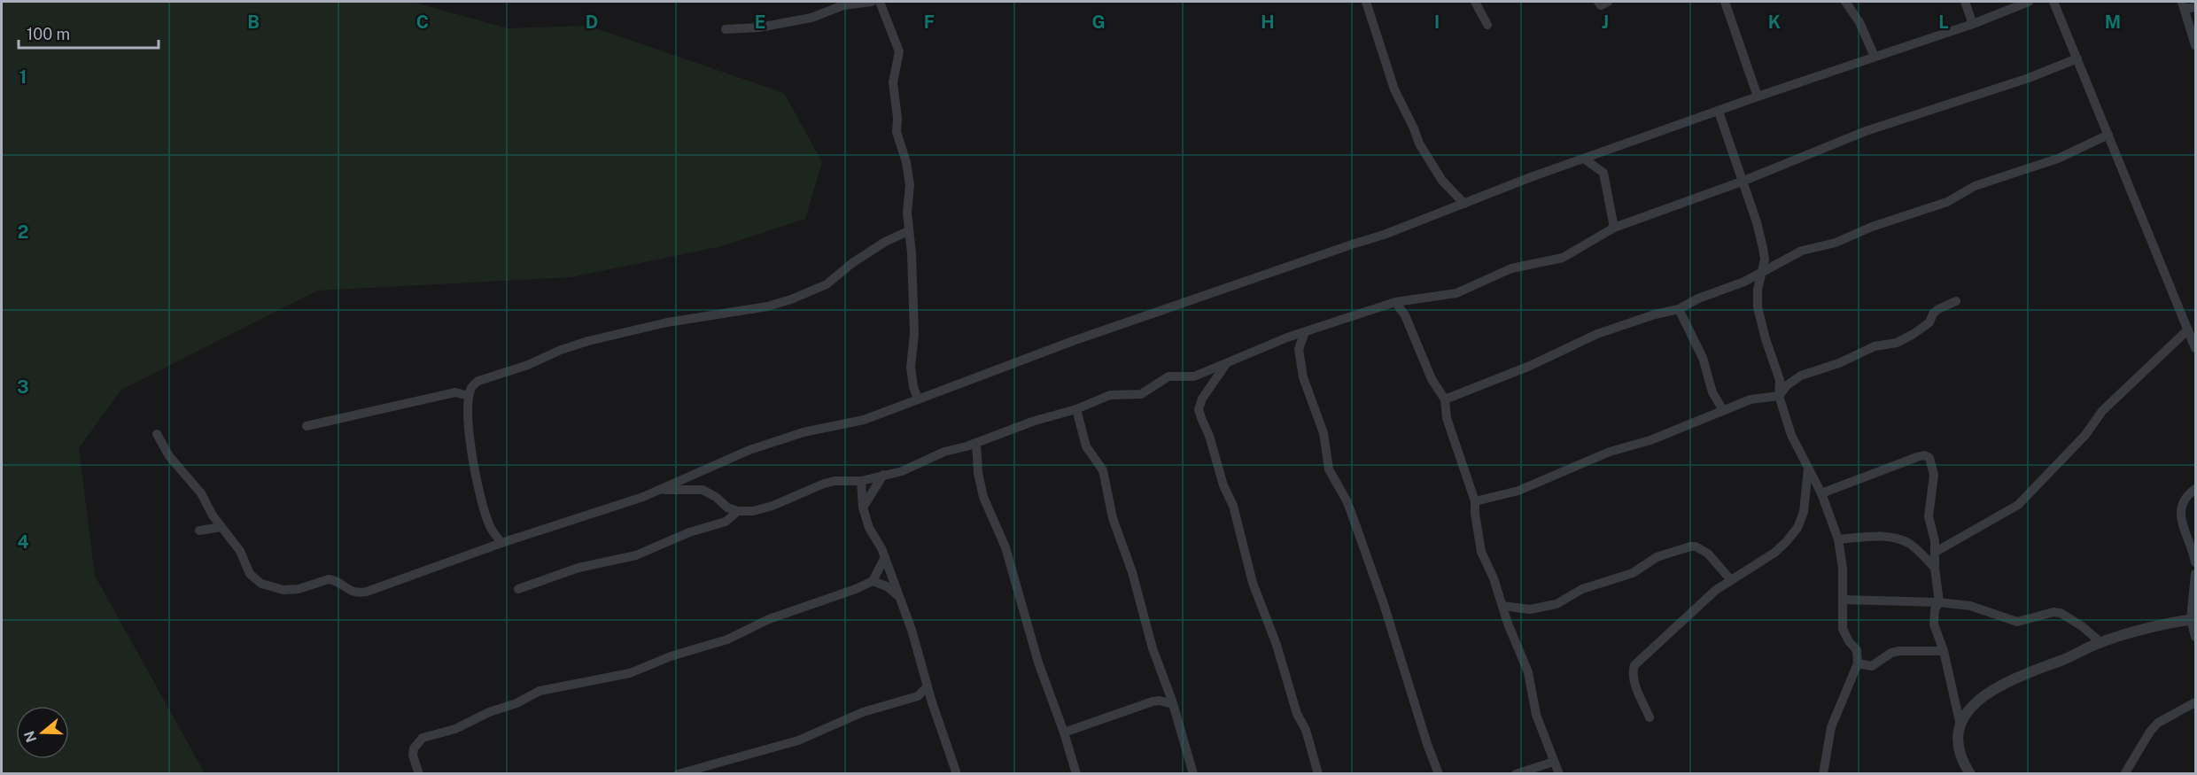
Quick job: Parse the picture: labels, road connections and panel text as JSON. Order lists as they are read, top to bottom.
{
  "scale_bar": "100 m",
  "north": "left",
  "grid": {
    "columns": [
      "B",
      "C",
      "D",
      "E",
      "F",
      "G",
      "H",
      "I",
      "J",
      "K",
      "L",
      "M"
    ],
    "rows": [
      "1",
      "2",
      "3",
      "4"
    ]
  }
}
